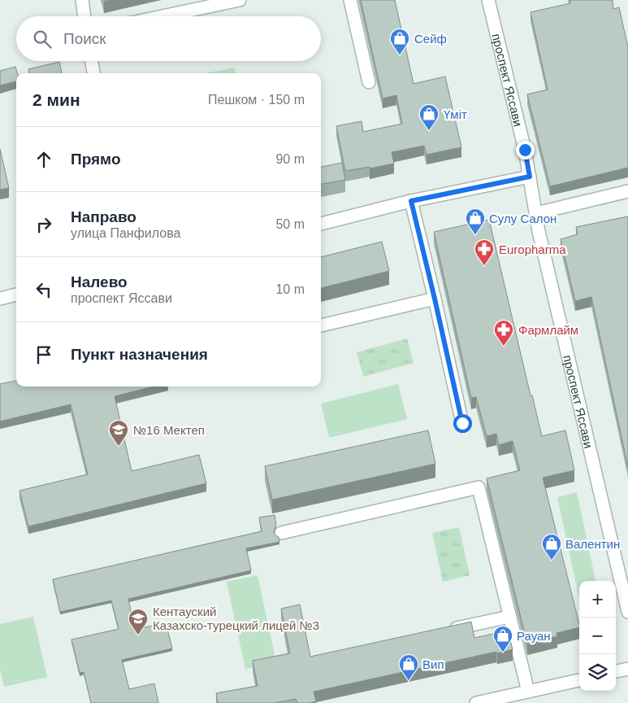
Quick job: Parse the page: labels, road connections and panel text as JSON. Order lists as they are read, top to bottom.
{
  "streets": {
    "street": ["проспект Яссави"]
  },
  "places": {
    "shop": [
      "Сейф",
      "Үміт",
      "Сулу Салон",
      "Валентин",
      "Рауан",
      "Вип"
    ],
    "pharmacy": ["Europharma", "Фармлайм"],
    "school or university": ["№16 Мектеп", "Кентауский Казахско-турецкий лицей №3"]
  },
  "page": {
    "search": "Поиск",
    "heading": ["2 мин", "Пешком · 150 m"],
    "list": [
      ["Прямо", "90 m"],
      ["Направо", "улица Панфилова", "50 m"],
      ["Налево", "проспект Яссави", "10 m"],
      "Пункт назначения"
    ],
    "map_buttons": ["+", "−"]
  }
}
